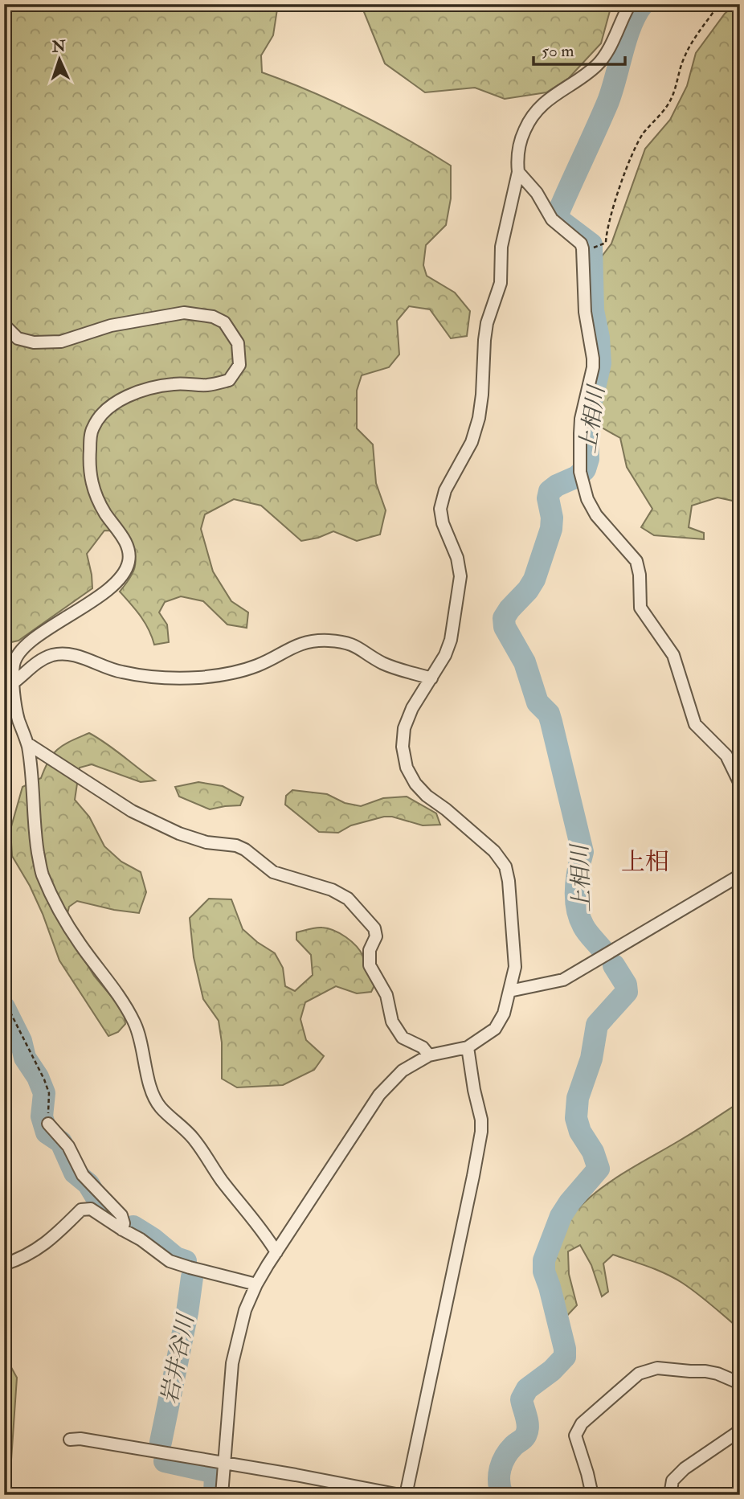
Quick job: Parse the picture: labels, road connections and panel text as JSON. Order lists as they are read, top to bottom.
{
  "districts": ["上相"],
  "water": ["上相川", "岩井谷川"],
  "scale_bar": "50 m",
  "north": "top"
}
